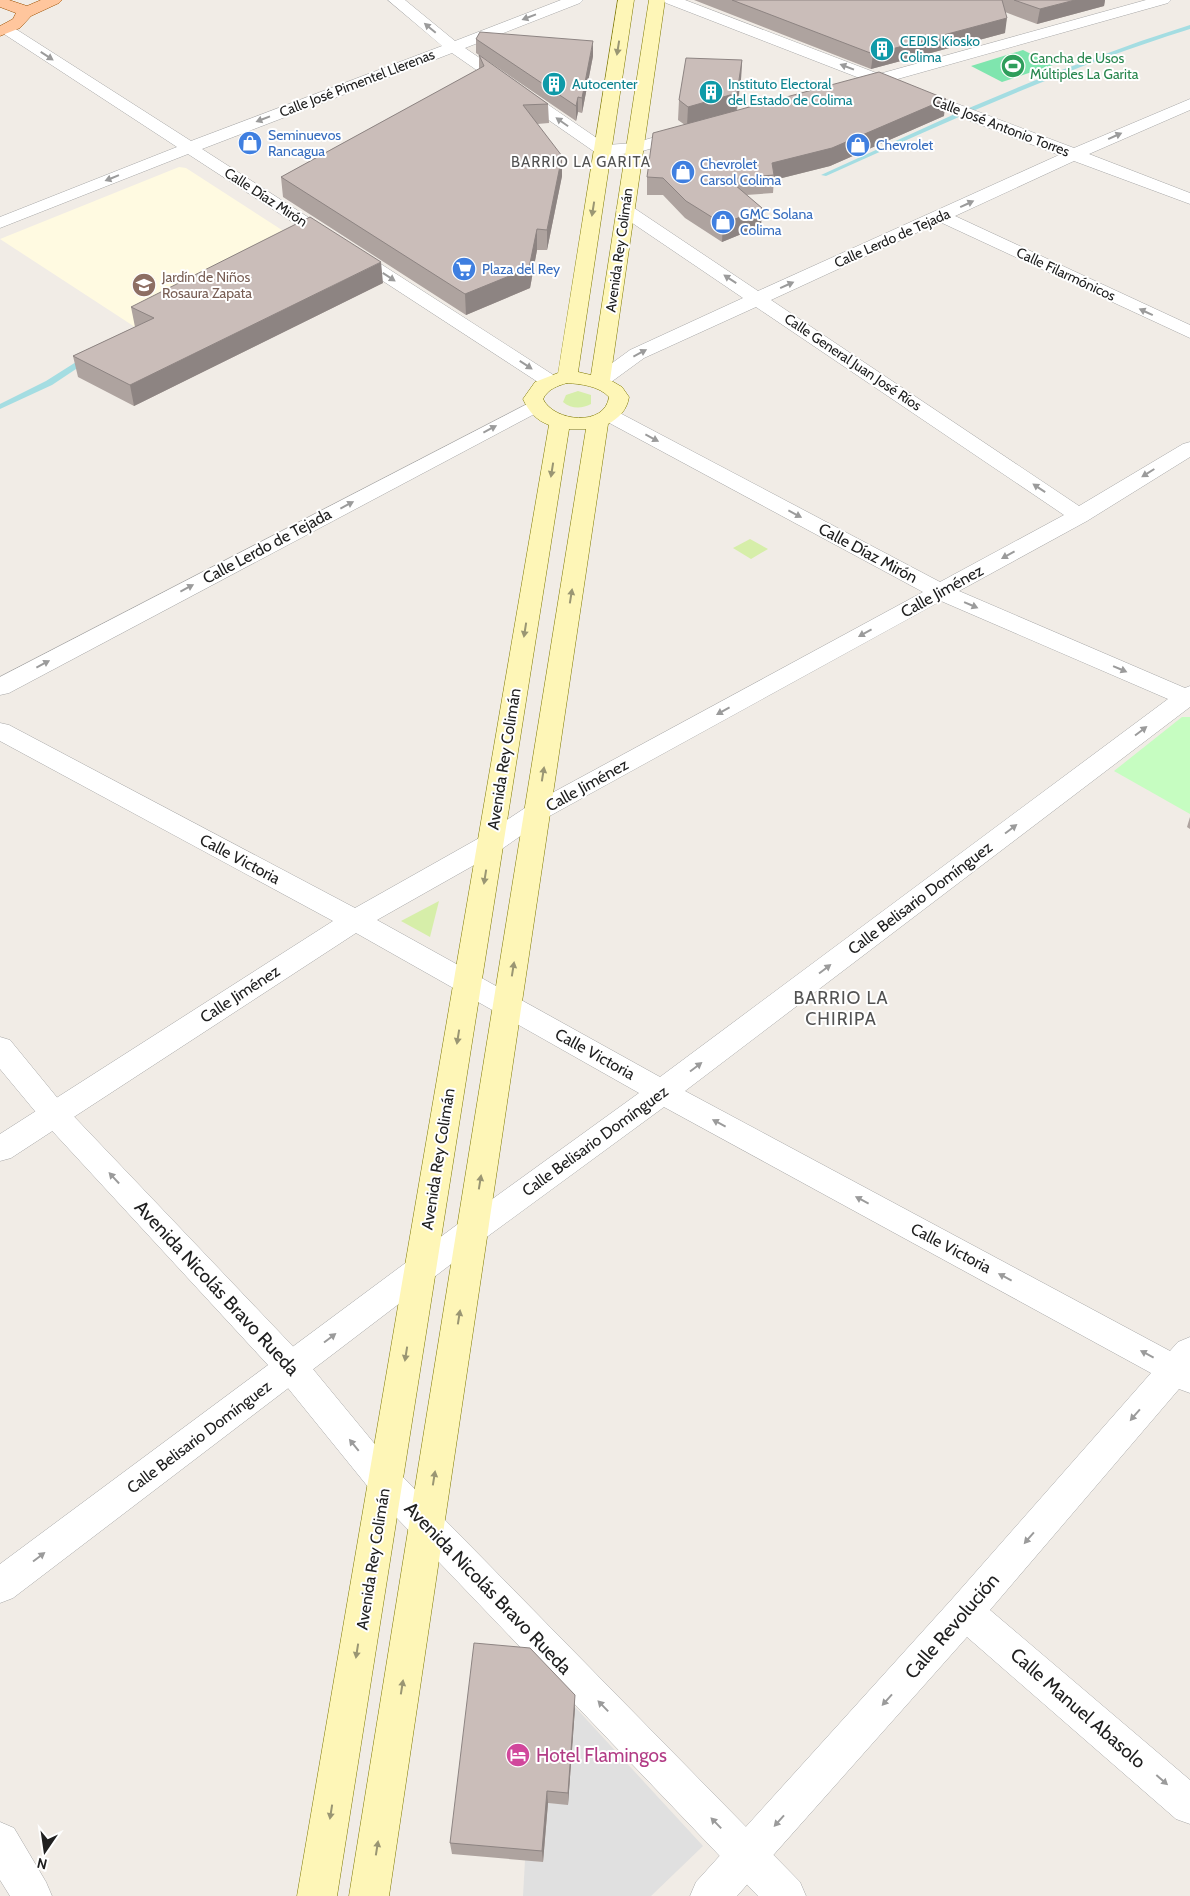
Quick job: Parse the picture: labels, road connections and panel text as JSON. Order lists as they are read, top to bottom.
{
  "streets": {
    "main road": ["Avenida Rey Colimán"],
    "street": [
      "Calle José Pimentel Llerenas",
      "Calle José Antonio Torres",
      "Calle Díaz Mirón",
      "Calle Lerdo de Tejada",
      "Calle Filarmónicos",
      "Calle General Juan José Ríos",
      "Calle Jiménez",
      "Calle Victoria",
      "Calle Belisario Domínguez",
      "Avenida Nicolás Bravo Rueda",
      "Calle Revolución",
      "Calle Manuel Abasolo"
    ]
  },
  "crossings": [
    ["Calle José Pimentel Llerenas", "Calle Díaz Mirón"],
    ["Calle José Antonio Torres", "Calle Lerdo de Tejada"],
    ["Calle Díaz Mirón", "Avenida Rey Colimán"],
    ["Calle Díaz Mirón", "Calle Jiménez"],
    ["Calle Díaz Mirón", "Calle Belisario Domínguez"],
    ["Calle Lerdo de Tejada", "Avenida Rey Colimán"],
    ["Calle Lerdo de Tejada", "Calle Filarmónicos"],
    ["Calle Lerdo de Tejada", "Calle General Juan José Ríos"],
    ["Avenida Rey Colimán", "Calle General Juan José Ríos"],
    ["Avenida Rey Colimán", "Calle Jiménez"],
    ["Avenida Rey Colimán", "Calle Victoria"],
    ["Avenida Rey Colimán", "Calle Belisario Domínguez"],
    ["Avenida Rey Colimán", "Avenida Nicolás Bravo Rueda"],
    ["Calle General Juan José Ríos", "Calle Jiménez"],
    ["Calle Jiménez", "Calle Victoria"],
    ["Calle Jiménez", "Avenida Nicolás Bravo Rueda"],
    ["Calle Victoria", "Calle Belisario Domínguez"],
    ["Calle Victoria", "Calle Revolución"],
    ["Calle Belisario Domínguez", "Avenida Nicolás Bravo Rueda"],
    ["Avenida Nicolás Bravo Rueda", "Calle Revolución"],
    ["Calle Revolución", "Calle Manuel Abasolo"]
  ],
  "one_way": [
    "Calle José Pimentel Llerenas",
    "Calle José Antonio Torres",
    "Calle Díaz Mirón",
    "Calle Filarmónicos",
    "Calle General Juan José Ríos",
    "Calle Jiménez",
    "Calle Victoria",
    "Calle Belisario Domínguez",
    "Avenida Nicolás Bravo Rueda",
    "Calle Revolución",
    "Calle Manuel Abasolo"
  ],
  "districts": ["BARRIO LA GARITA", "BARRIO LA CHIRIPA"],
  "places": {
    "building": ["CEDIS Kiosko Colima", "Autocenter", "Instituto Electoral del Estado de Colima"],
    "sports": ["Cancha de Usos Múltiples La Garita"],
    "shop": [
      "Seminuevos Rancagua",
      "Chevrolet",
      "Chevrolet Carsol Colima",
      "GMC Solana Colima"
    ],
    "supermarket": ["Plaza del Rey"],
    "school or university": ["Jardín de Niños Rosaura Zapata"],
    "hotel": ["Hotel Flamingos"]
  },
  "north": "bottom"
}
